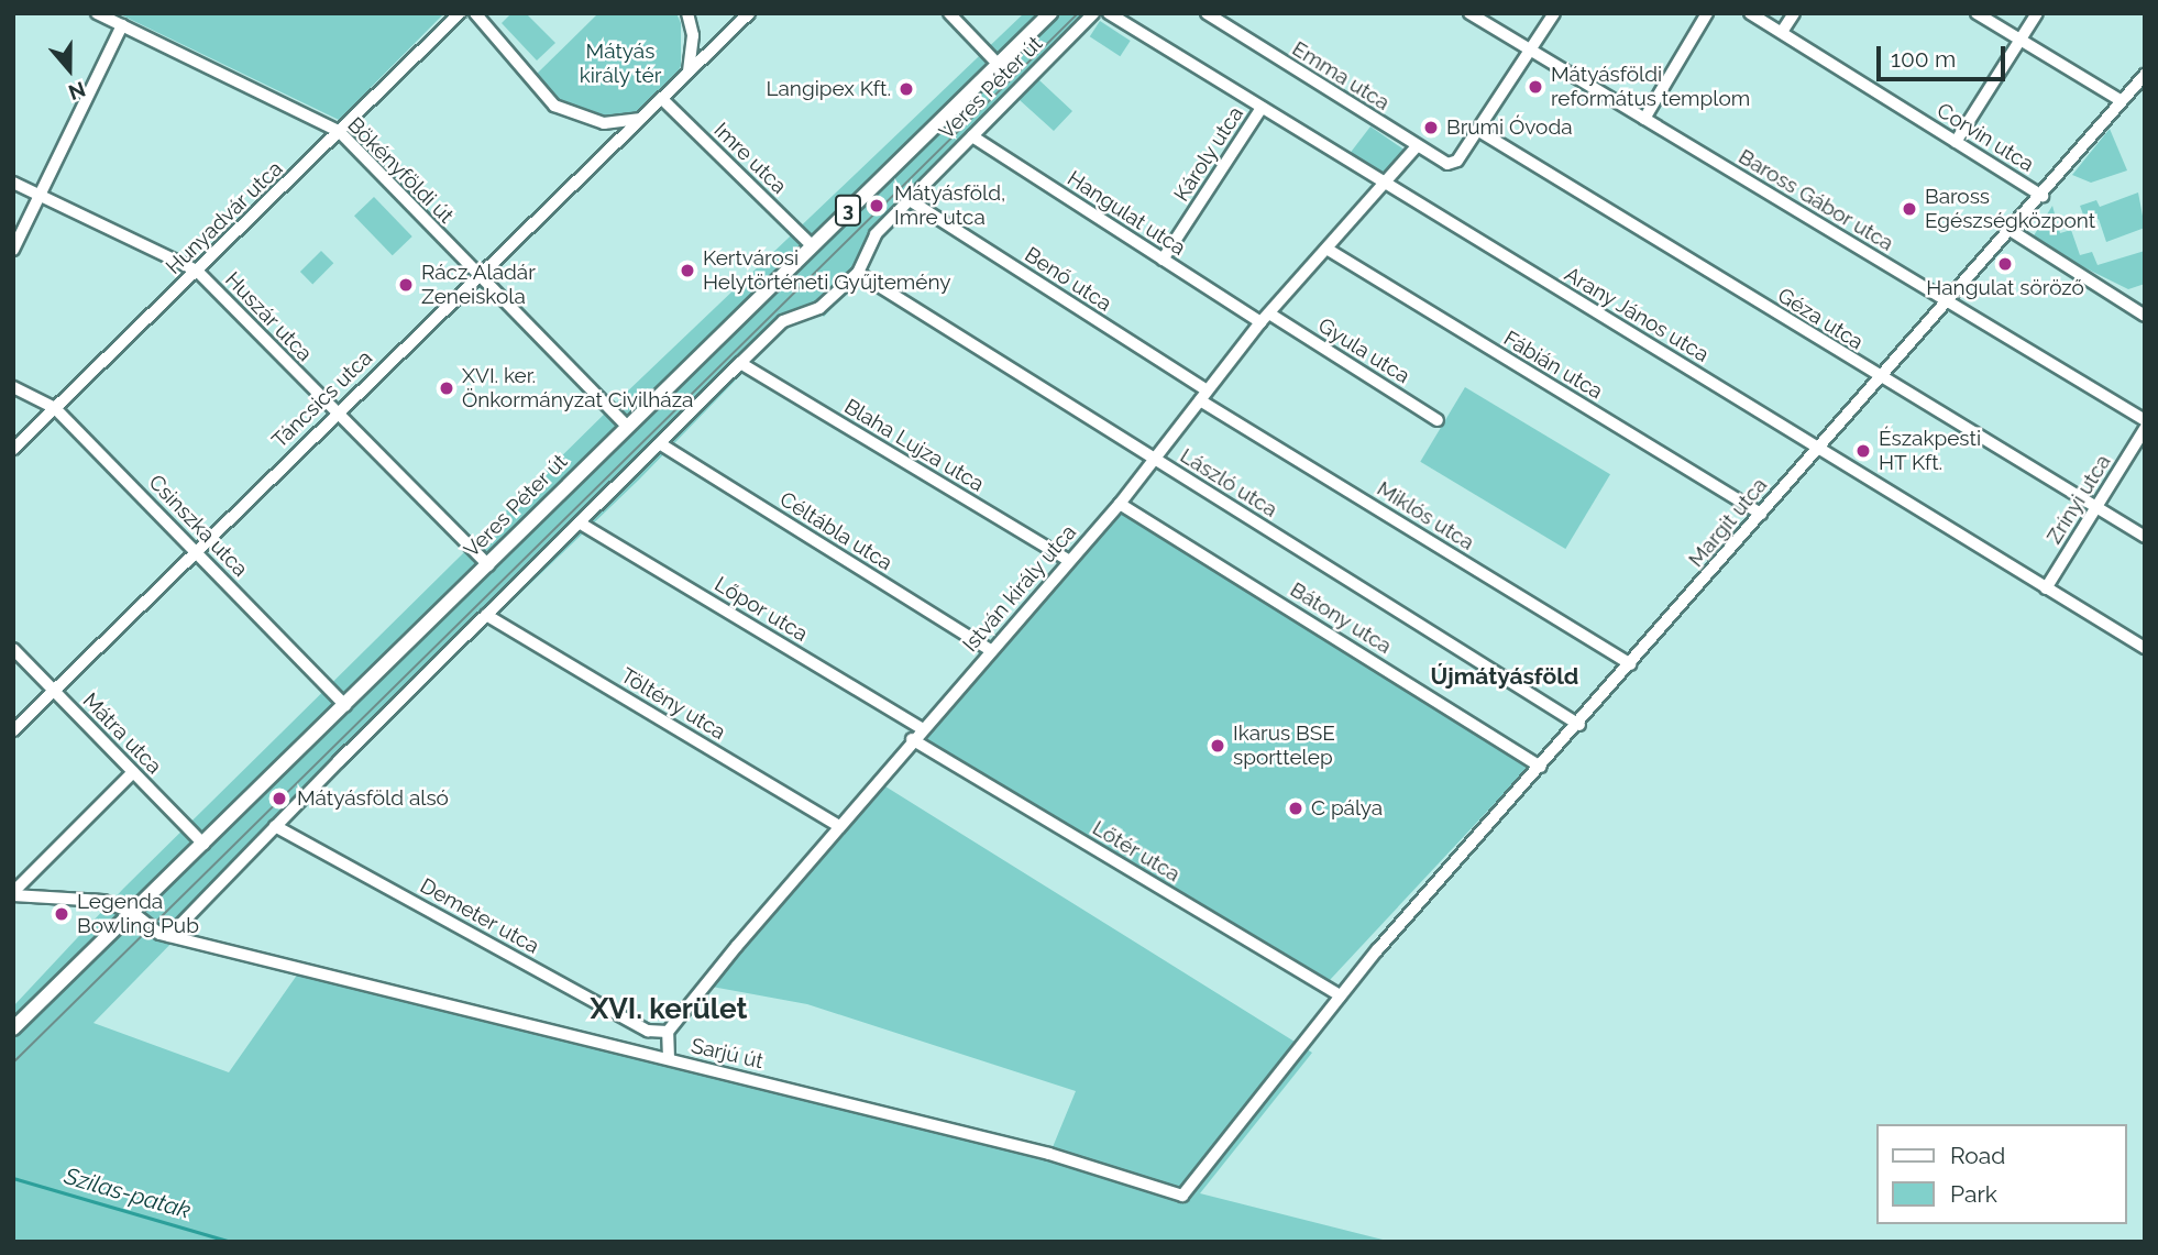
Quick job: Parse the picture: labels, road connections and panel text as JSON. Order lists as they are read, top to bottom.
{
  "streets": {
    "main road": ["Veres Péter út", "3"],
    "street": [
      "Emma utca",
      "Corvin utca",
      "Károly utca",
      "Imre utca",
      "Bökényföldi út",
      "Baross Gábor utca",
      "Hangulat utca",
      "Hunyadvár utca",
      "Benő utca",
      "Arany János utca",
      "Huszár utca",
      "Géza utca",
      "Gyula utca",
      "Fábián utca",
      "Táncsics utca",
      "Blaha Lujza utca",
      "László utca",
      "Zrínyi utca",
      "Miklós utca",
      "Margit utca",
      "Csinszka utca",
      "Céltábla utca",
      "István király utca",
      "Lőpor utca",
      "Bátony utca",
      "Töltény utca",
      "Mátra utca",
      "Lőtér utca",
      "Demeter utca",
      "Sarjú út"
    ]
  },
  "crossings": [
    ["Emma utca", "Géza utca"],
    ["Emma utca", "István király utca"],
    ["Veres Péter út", "Imre utca"],
    ["Veres Péter út", "Bökényföldi út"],
    ["Veres Péter út", "Hangulat utca"],
    ["Veres Péter út", "Benő utca"],
    ["Veres Péter út", "Huszár utca"],
    ["Veres Péter út", "Blaha Lujza utca"],
    ["Veres Péter út", "László utca"],
    ["Veres Péter út", "Csinszka utca"],
    ["Veres Péter út", "Céltábla utca"],
    ["Veres Péter út", "Lőpor utca"],
    ["Veres Péter út", "Töltény utca"],
    ["Veres Péter út", "Mátra utca"],
    ["Veres Péter út", "Demeter utca"],
    ["Veres Péter út", "Sarjú út"],
    ["Corvin utca", "Margit utca"],
    ["Károly utca", "Hangulat utca"],
    ["Károly utca", "Arany János utca"],
    ["Imre utca", "Táncsics utca"],
    ["Bökényföldi út", "Hunyadvár utca"],
    ["Bökényföldi út", "Táncsics utca"],
    ["Baross Gábor utca", "Margit utca"],
    ["Hangulat utca", "Gyula utca"],
    ["Hangulat utca", "István király utca"],
    ["Hunyadvár utca", "Huszár utca"],
    ["Hunyadvár utca", "Csinszka utca"],
    ["Benő utca", "Miklós utca"],
    ["Benő utca", "István király utca"],
    ["Arany János utca", "Zrínyi utca"],
    ["Arany János utca", "Margit utca"],
    ["Arany János utca", "István király utca"],
    ["Huszár utca", "Táncsics utca"],
    ["Géza utca", "Zrínyi utca"],
    ["Géza utca", "Margit utca"],
    ["Gyula utca", "István király utca"],
    ["Fábián utca", "Margit utca"],
    ["Fábián utca", "István király utca"],
    ["Táncsics utca", "Csinszka utca"],
    ["Táncsics utca", "Mátra utca"],
    ["Blaha Lujza utca", "István király utca"],
    ["László utca", "Margit utca"],
    ["László utca", "István király utca"],
    ["Miklós utca", "Margit utca"],
    ["Miklós utca", "István király utca"],
    ["Margit utca", "Bátony utca"],
    ["Margit utca", "Lőtér utca"],
    ["Margit utca", "Sarjú út"],
    ["Céltábla utca", "István király utca"],
    ["István király utca", "Lőpor utca"],
    ["István király utca", "Bátony utca"],
    ["István király utca", "Töltény utca"],
    ["István király utca", "Lőtér utca"],
    ["István király utca", "Demeter utca"]
  ],
  "districts": ["Újmátyásföld", "XVI. kerület"],
  "water": ["Szilas-patak"],
  "parks": ["Mátyás király tér"],
  "places": [
    "Mátyásföldi református templom",
    "Langipex Kft.",
    "Brumi Óvoda",
    "Mátyásföld, Imre utca",
    "Baross Egészségközpont",
    "Hangulat söröző",
    "Kertvárosi Helytörténeti Gyűjtemény",
    "Rácz Aladár Zeneiskola",
    "XVI. ker. Önkormányzat Civilháza",
    "Északpesti HT Kft.",
    "Ikarus BSE sporttelep",
    "Mátyásföld alsó",
    "C pálya",
    "Legenda Bowling Pub"
  ],
  "legend": ["Road", "Park"],
  "scale_bar": "100 m",
  "north": "bottom"
}
